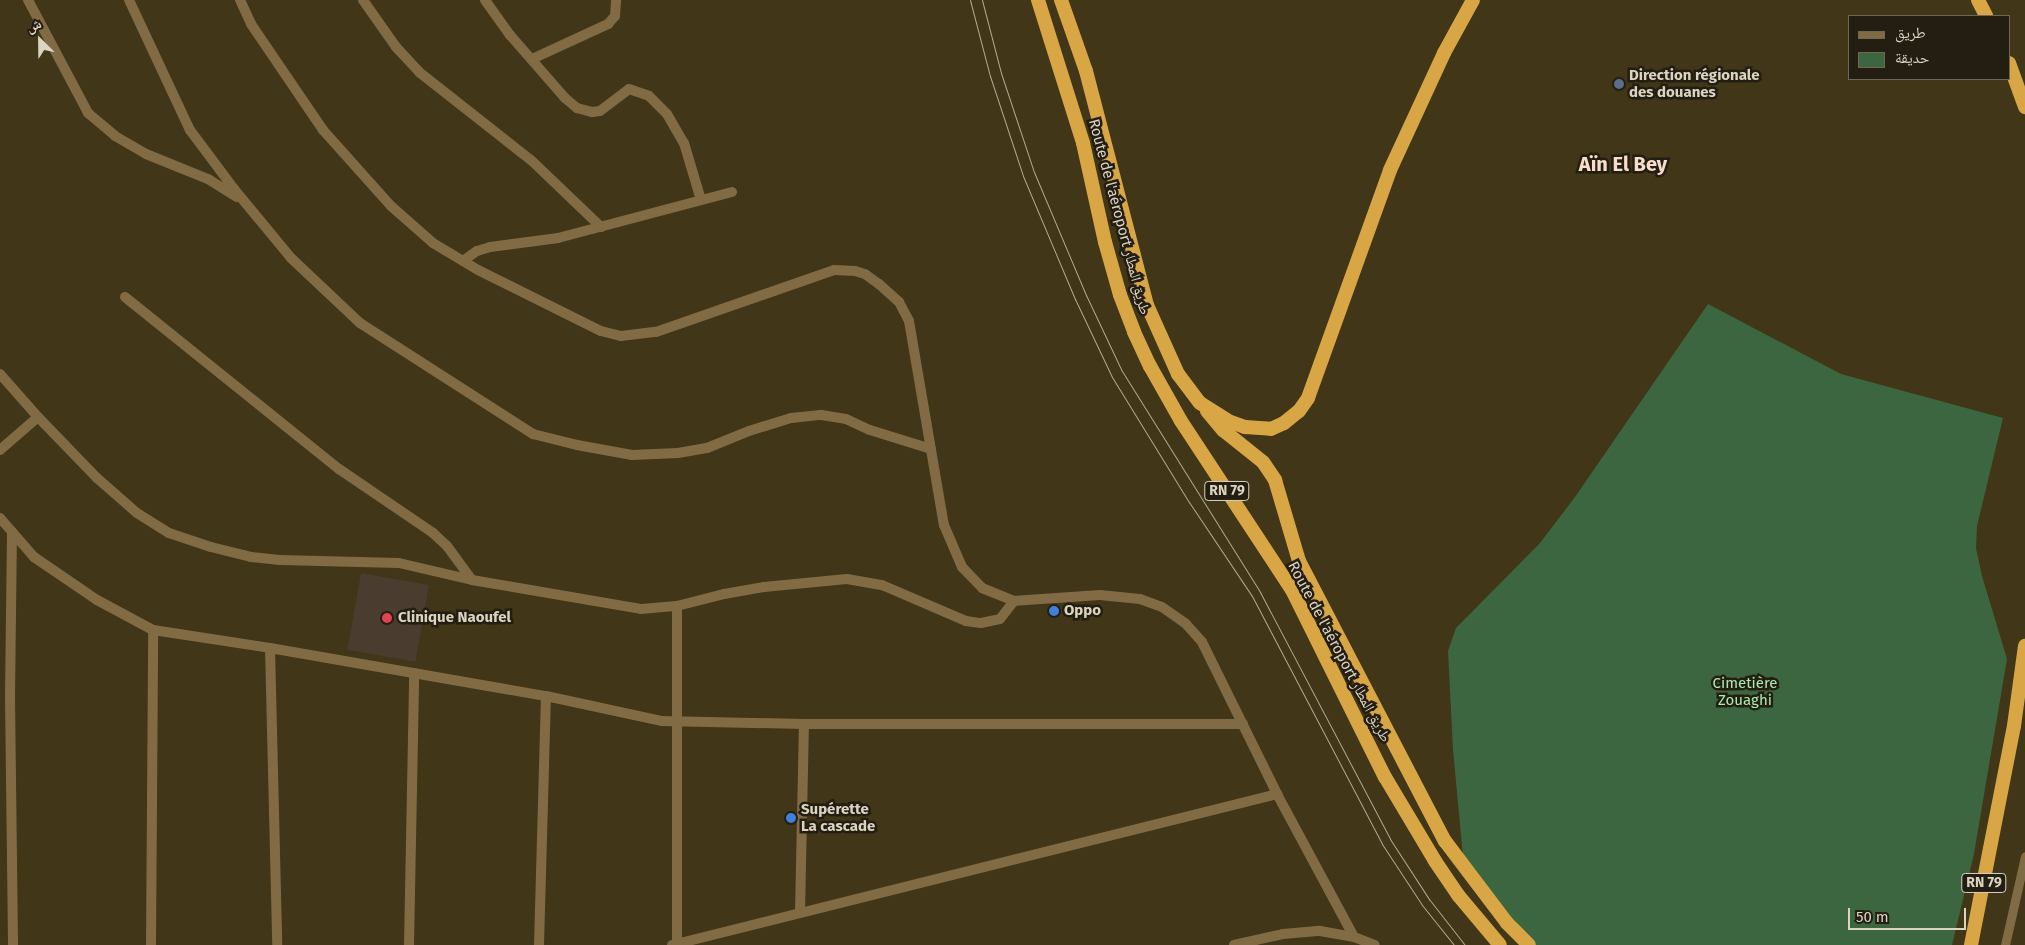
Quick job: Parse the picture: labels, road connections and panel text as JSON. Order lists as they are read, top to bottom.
{
  "streets": {
    "highway": ["Route de l'aéroport طريق المطار", "RN 79"]
  },
  "districts": ["Aïn El Bey"],
  "parks": ["Cimetière Zouaghi"],
  "places": [
    "Direction régionale des douanes",
    "Oppo",
    "Clinique Naoufel",
    "Supérette La cascade"
  ],
  "legend": ["طريق", "حديقة"],
  "scale_bar": "50 m",
  "north": "top left"
}
